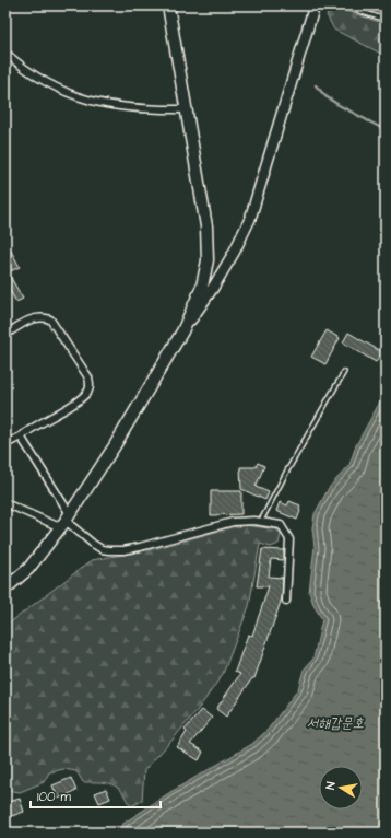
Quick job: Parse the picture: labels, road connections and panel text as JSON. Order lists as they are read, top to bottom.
{
  "water": ["서해갑문호"],
  "scale_bar": "100 m",
  "north": "left"
}
